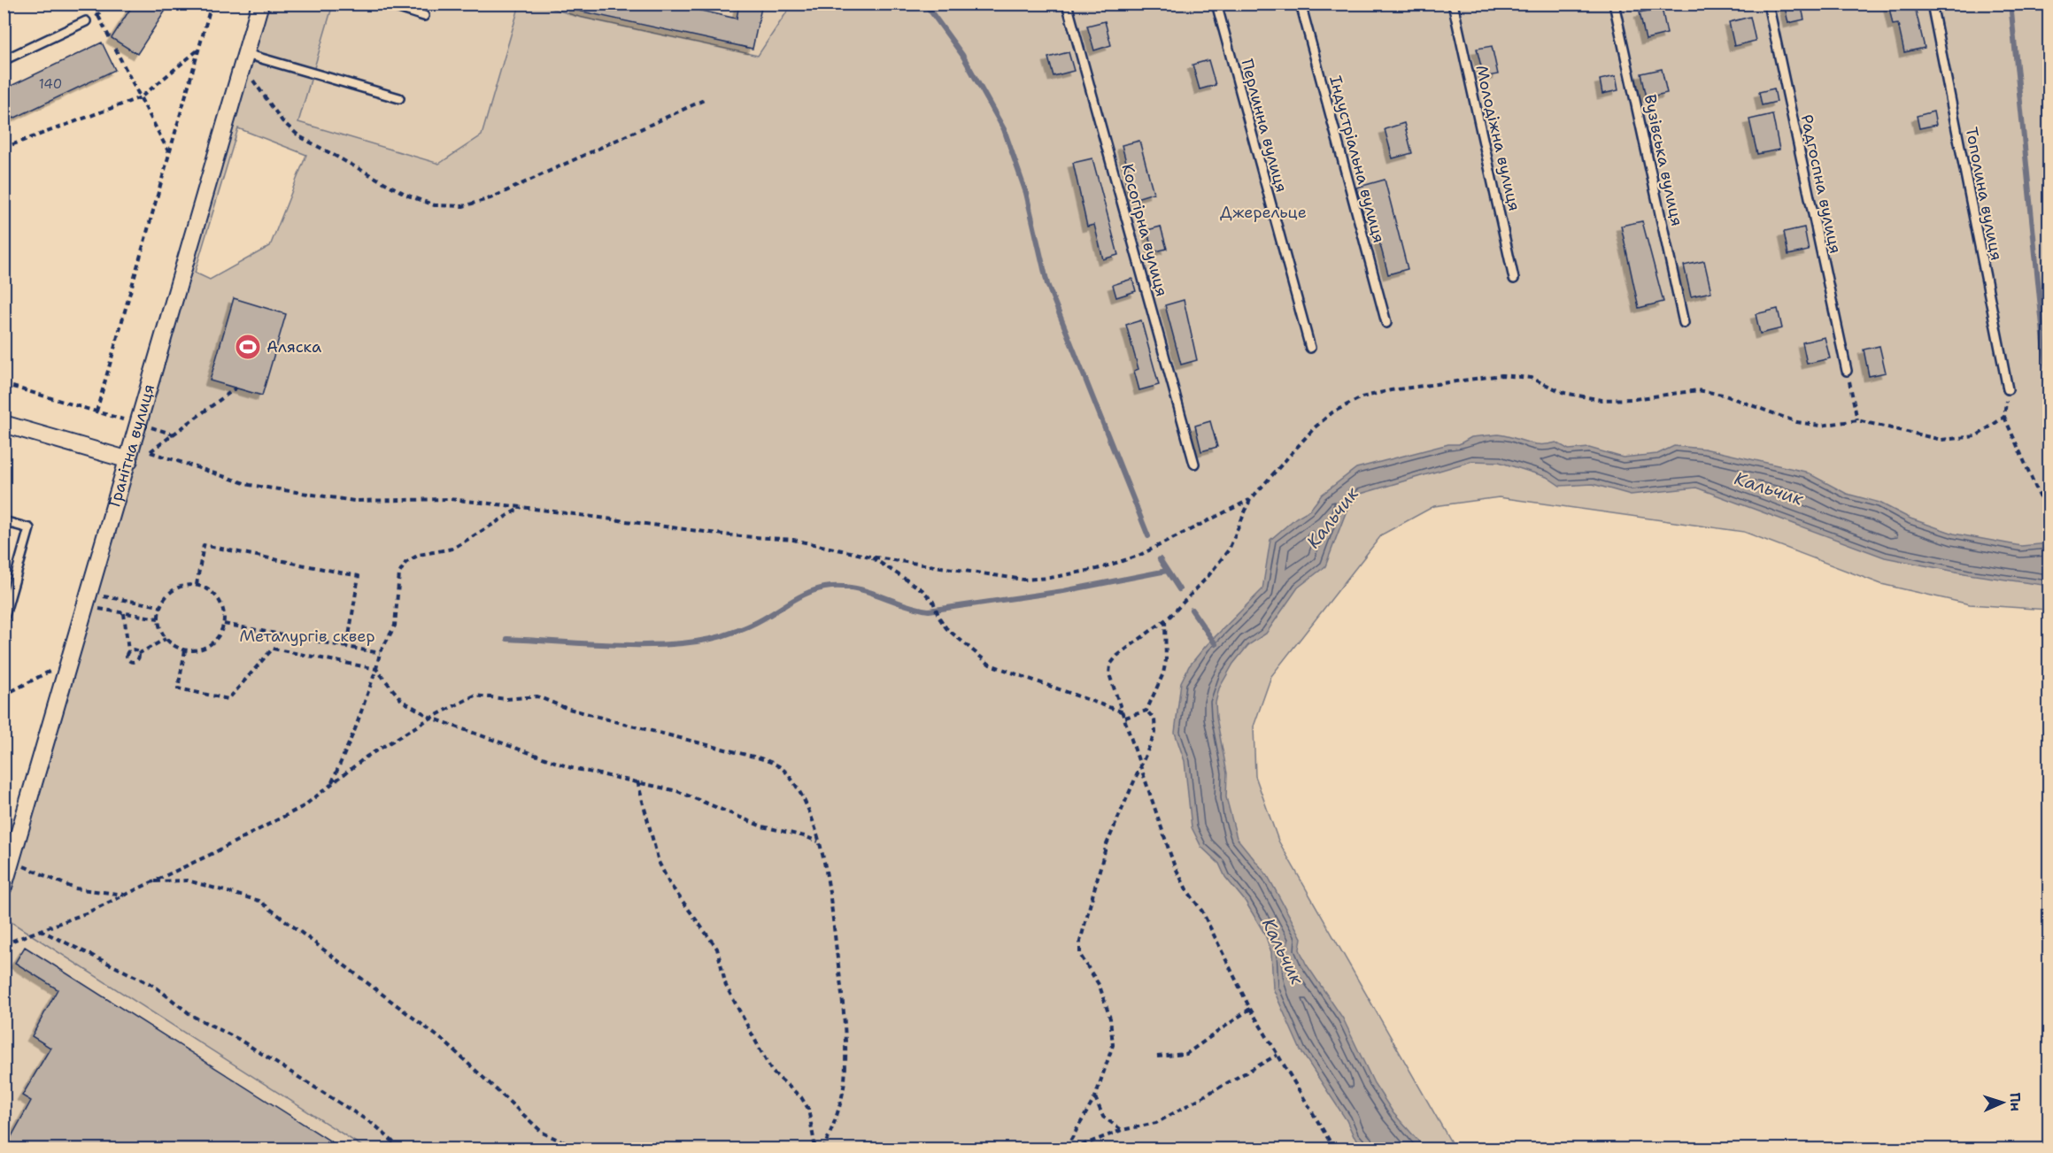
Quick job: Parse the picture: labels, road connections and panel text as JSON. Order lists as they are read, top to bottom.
{
  "streets": {
    "street": ["Гранітна вулиця"],
    "lane": [
      "Перлинна вулиця",
      "Молодіжна вулиця",
      "Індустріальна вулиця",
      "Вузівська вулиця",
      "Радгоспна вулиця",
      "Тополина вулиця",
      "Косогірна вулиця"
    ]
  },
  "water": ["Кальчик"],
  "parks": ["Джерельце", "Металургів сквер"],
  "places": {
    "sports": ["Аляска"]
  },
  "house_numbers": ["140"],
  "north": "right"
}
